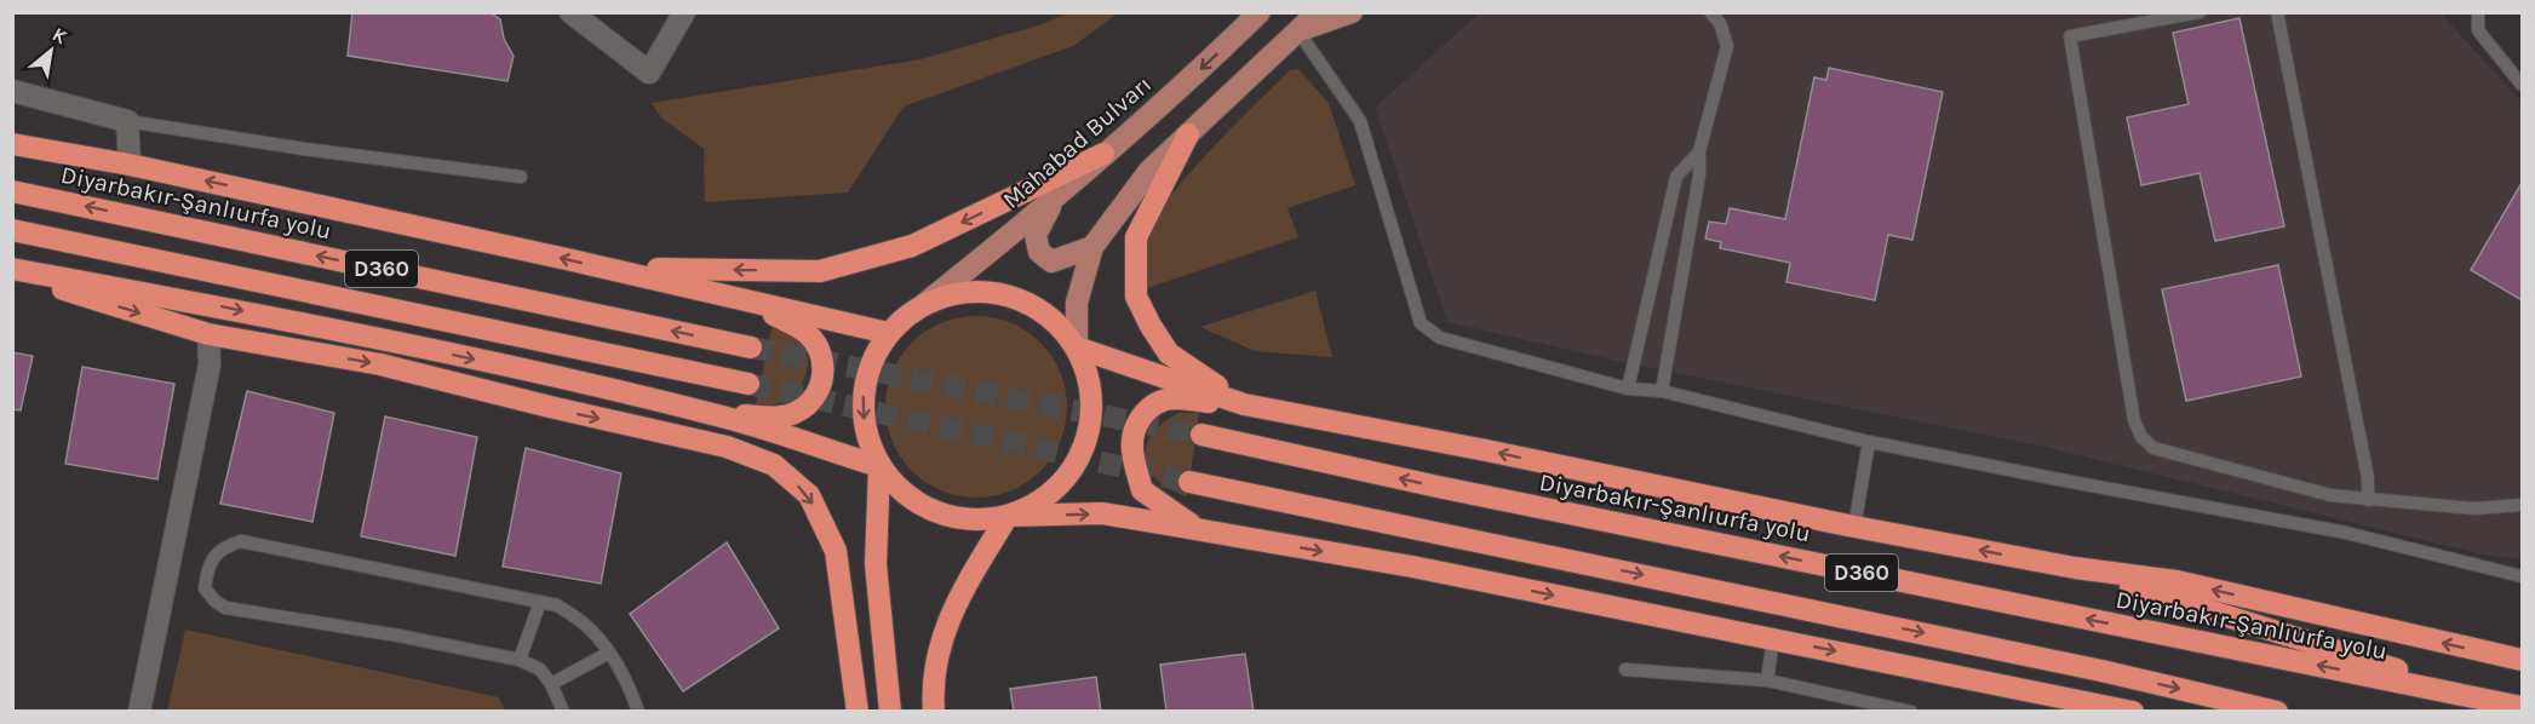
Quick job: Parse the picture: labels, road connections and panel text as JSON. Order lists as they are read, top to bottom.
{
  "streets": {
    "highway": ["Diyarbakır-Şanlıurfa yolu", "D360"],
    "main road": ["Mahabad Bulvarı"]
  },
  "north": "top right"
}
